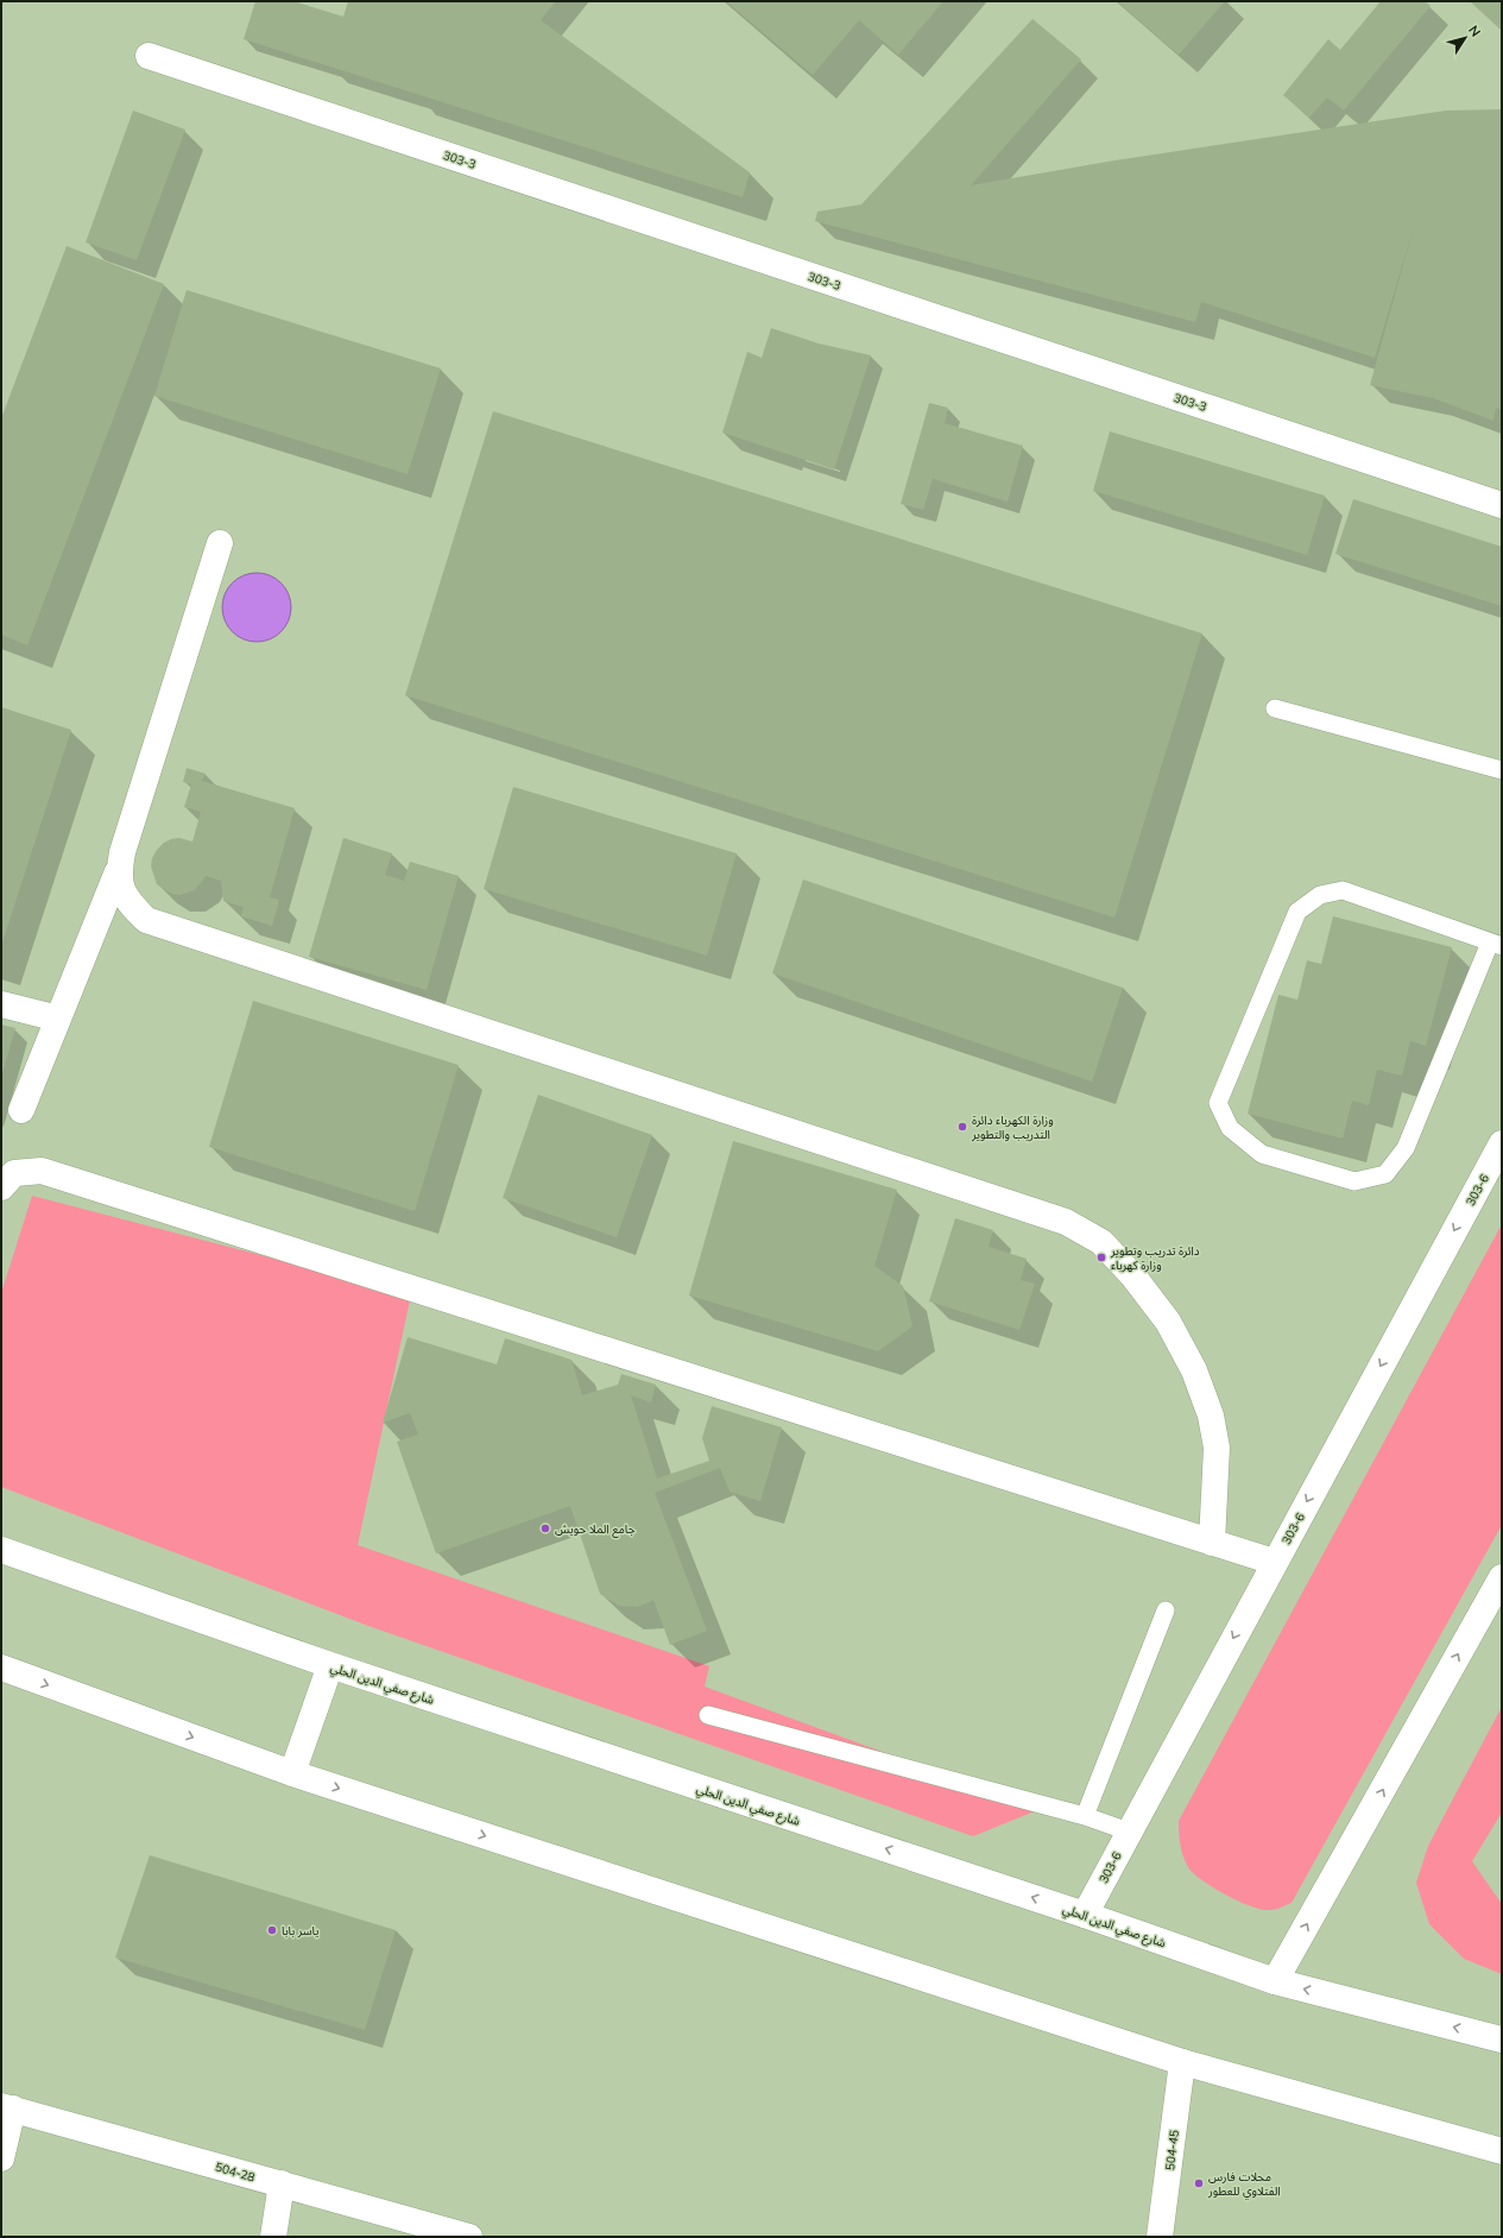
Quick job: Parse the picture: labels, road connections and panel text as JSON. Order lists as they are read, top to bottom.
{
  "streets": {
    "street": [
      "303-3",
      "303-6",
      "شارع صفي الدين الحلي",
      "504-45",
      "504-28"
    ]
  },
  "crossings": [
    ["303-6", "شارع صفي الدين الحلي"]
  ],
  "places": [
    "وزارة الكهرباء دائرة التدريب والتطوير",
    "دائرة تدريب وتطوير وزارة كهرباء",
    "جامع الملا حويش",
    "ياسر بابا",
    "محلات فارس الفتلاوي للعطور"
  ],
  "north": "top right"
}
